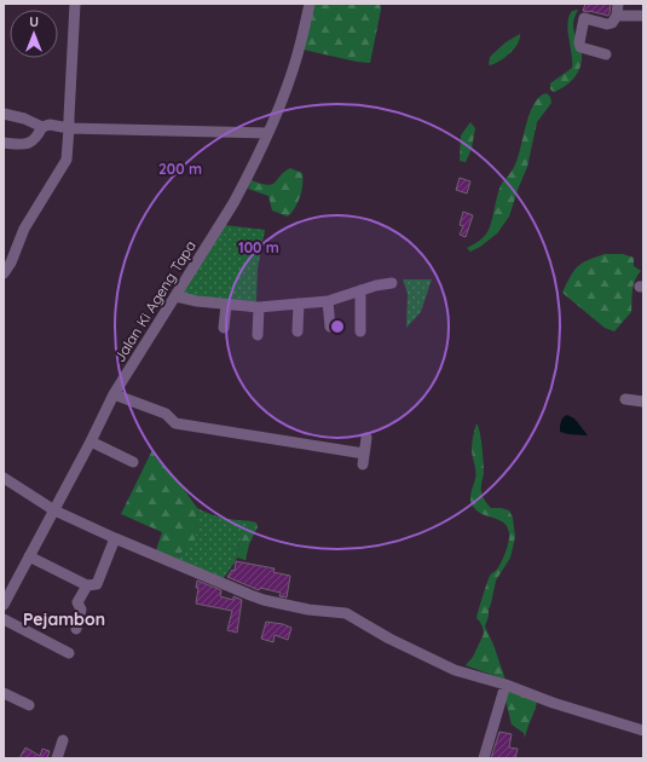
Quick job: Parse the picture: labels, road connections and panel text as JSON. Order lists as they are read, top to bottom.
{
  "streets": {
    "street": ["Jalan Ki Ageng Tapa"]
  },
  "districts": ["Pejambon"],
  "north": "top",
  "rings": ["200 m", "100 m"]
}
